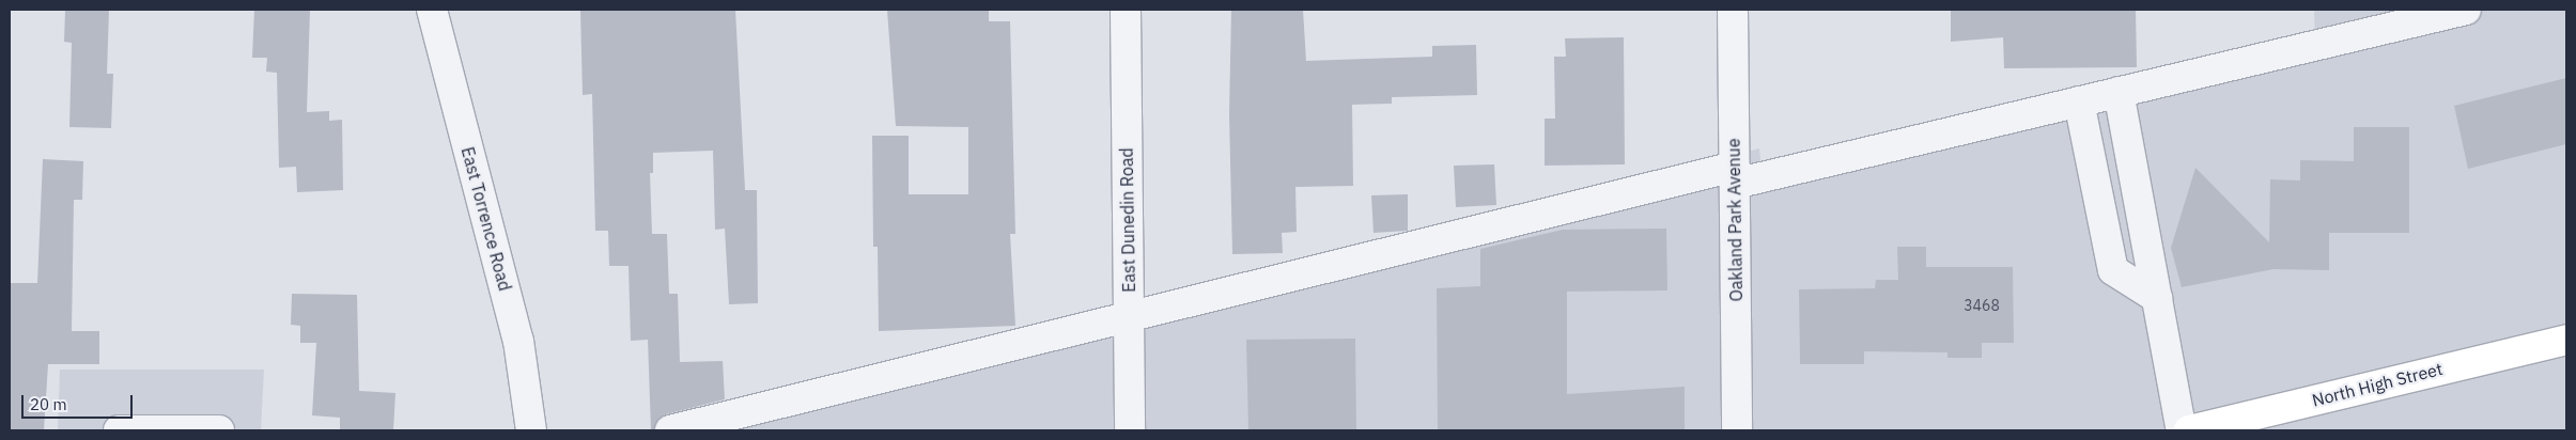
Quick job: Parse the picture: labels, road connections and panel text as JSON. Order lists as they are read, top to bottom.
{
  "streets": {
    "main road": ["North High Street"],
    "street": ["East Torrence Road", "East Dunedin Road", "Oakland Park Avenue"]
  },
  "house_numbers": ["3468"],
  "scale_bar": "20 m"
}
